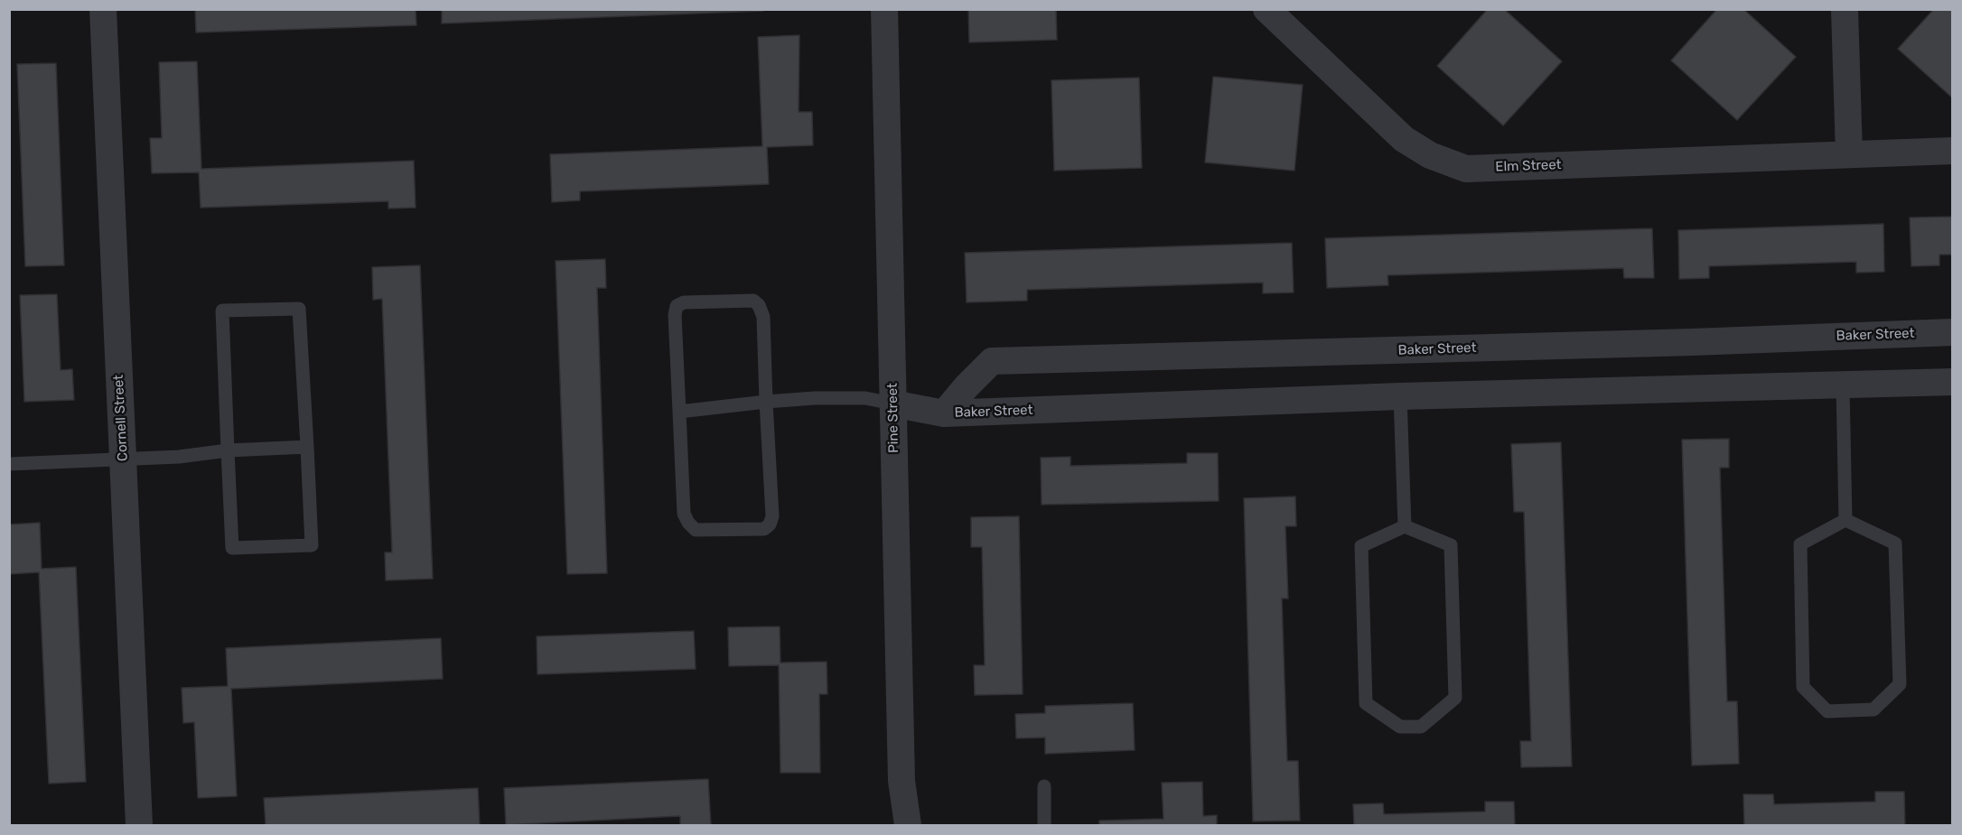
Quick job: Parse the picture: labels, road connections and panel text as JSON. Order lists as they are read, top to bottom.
{
  "streets": {
    "street": [
      "Elm Street",
      "Baker Street",
      "Cornell Street",
      "Pine Street"
    ]
  },
  "crossings": [
    ["Baker Street", "Pine Street"]
  ]
}
